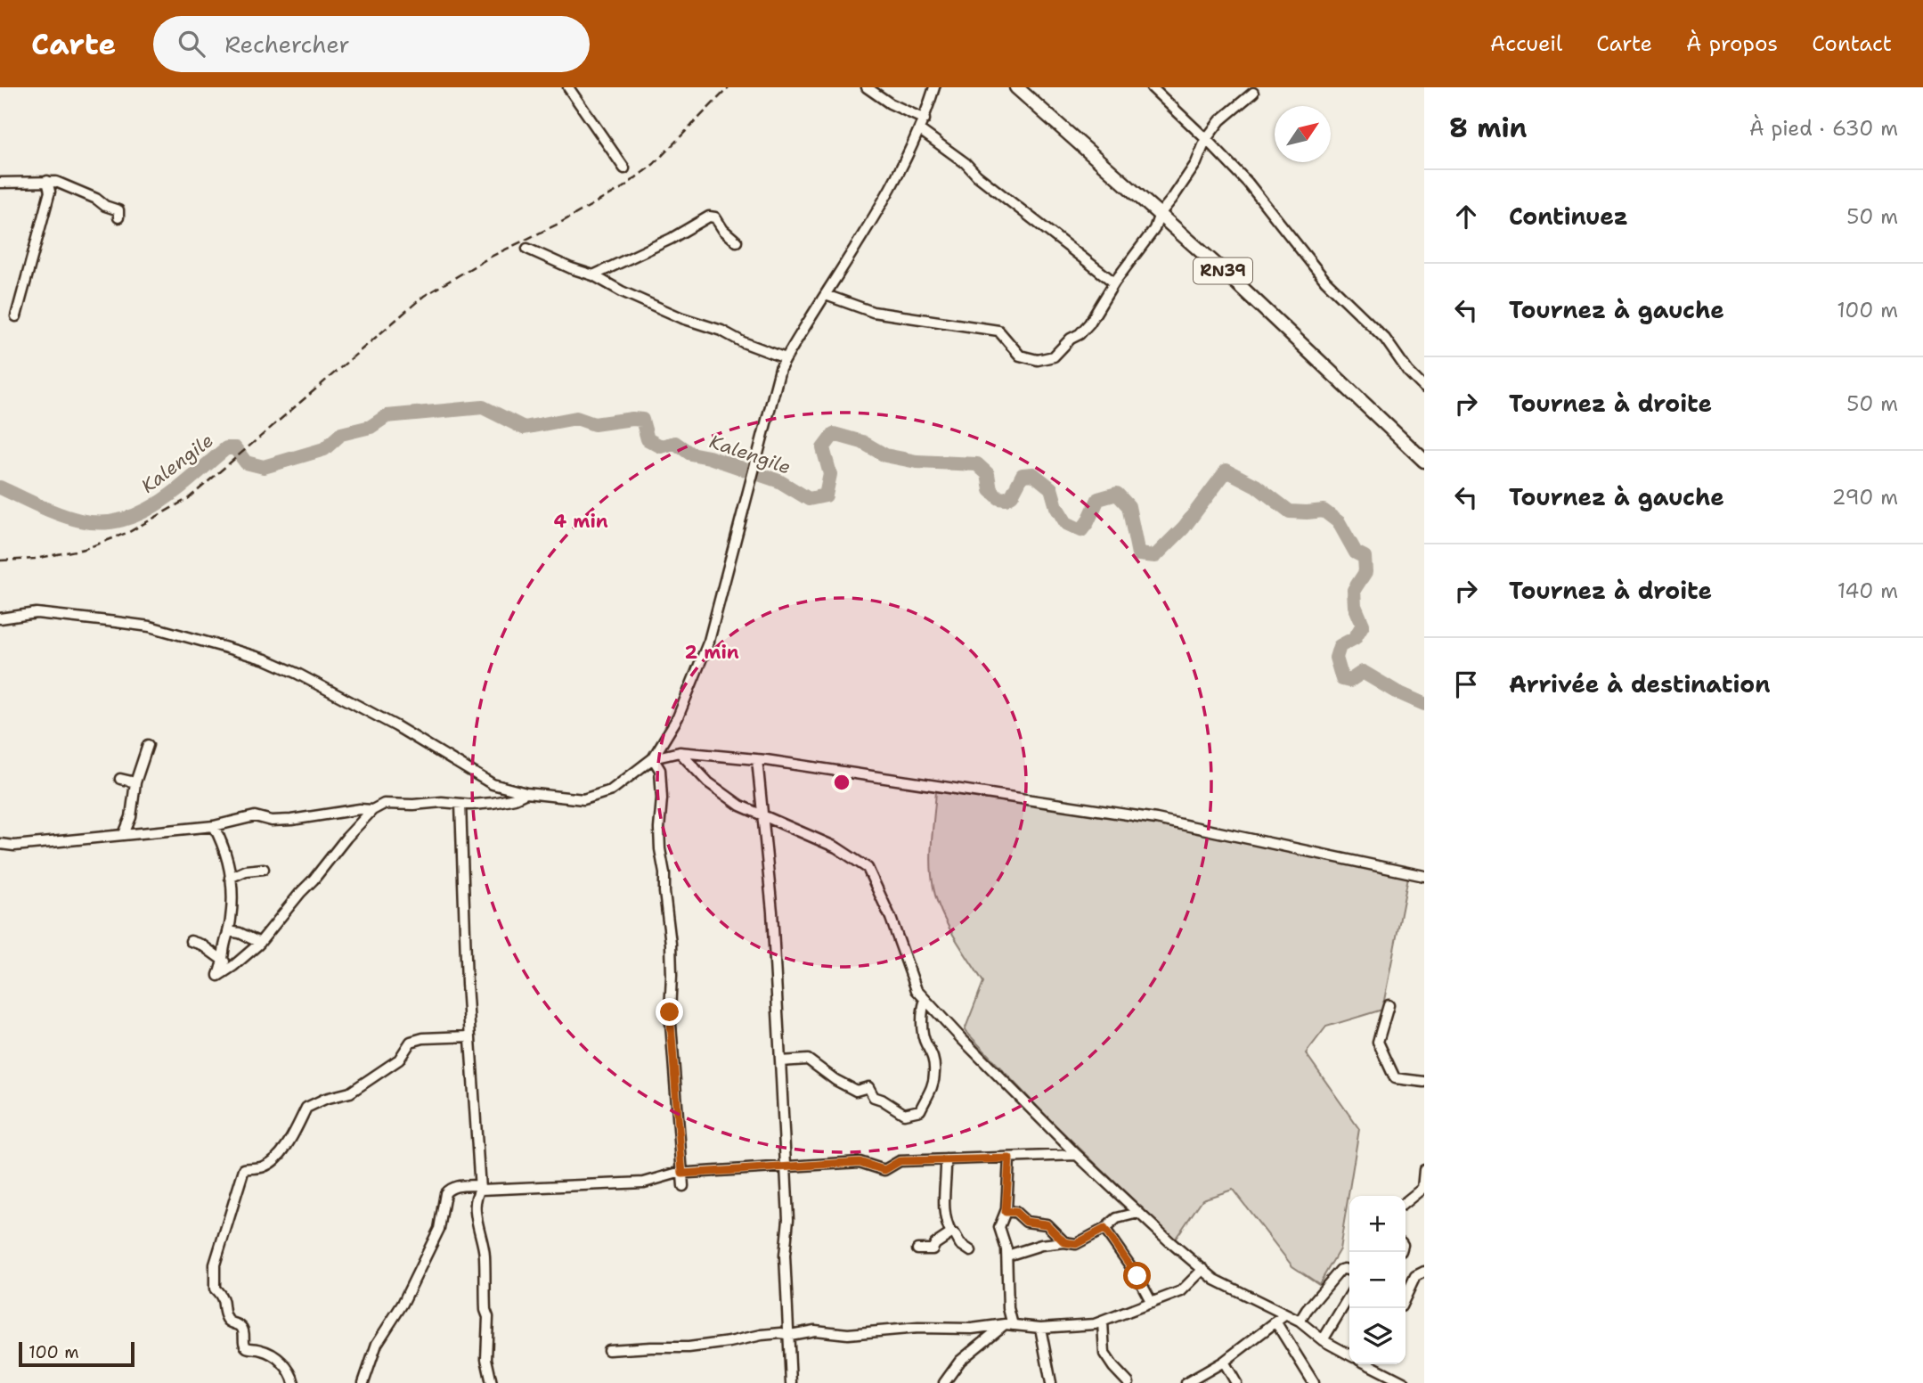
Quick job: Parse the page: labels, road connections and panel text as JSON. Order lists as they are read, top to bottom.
{
  "streets": {
    "highway": ["RN39"]
  },
  "water": ["Kalengile"],
  "scale_bar": "100 m",
  "north": "top right",
  "page": {
    "header": "Carte",
    "search": "Rechercher",
    "nav": [
      "Accueil",
      "Carte",
      "À propos",
      "Contact"
    ],
    "heading": ["8 min", "À pied · 630 m"],
    "list": [
      ["Continuez", "50 m"],
      ["Tournez à gauche", "100 m"],
      ["Tournez à droite", "50 m"],
      ["Tournez à gauche", "290 m"],
      ["Tournez à droite", "140 m"],
      "Arrivée à destination"
    ],
    "map_buttons": ["+", "−"],
    "scale": "100 m"
  },
  "rings": ["4 min", "2 min"]
}
